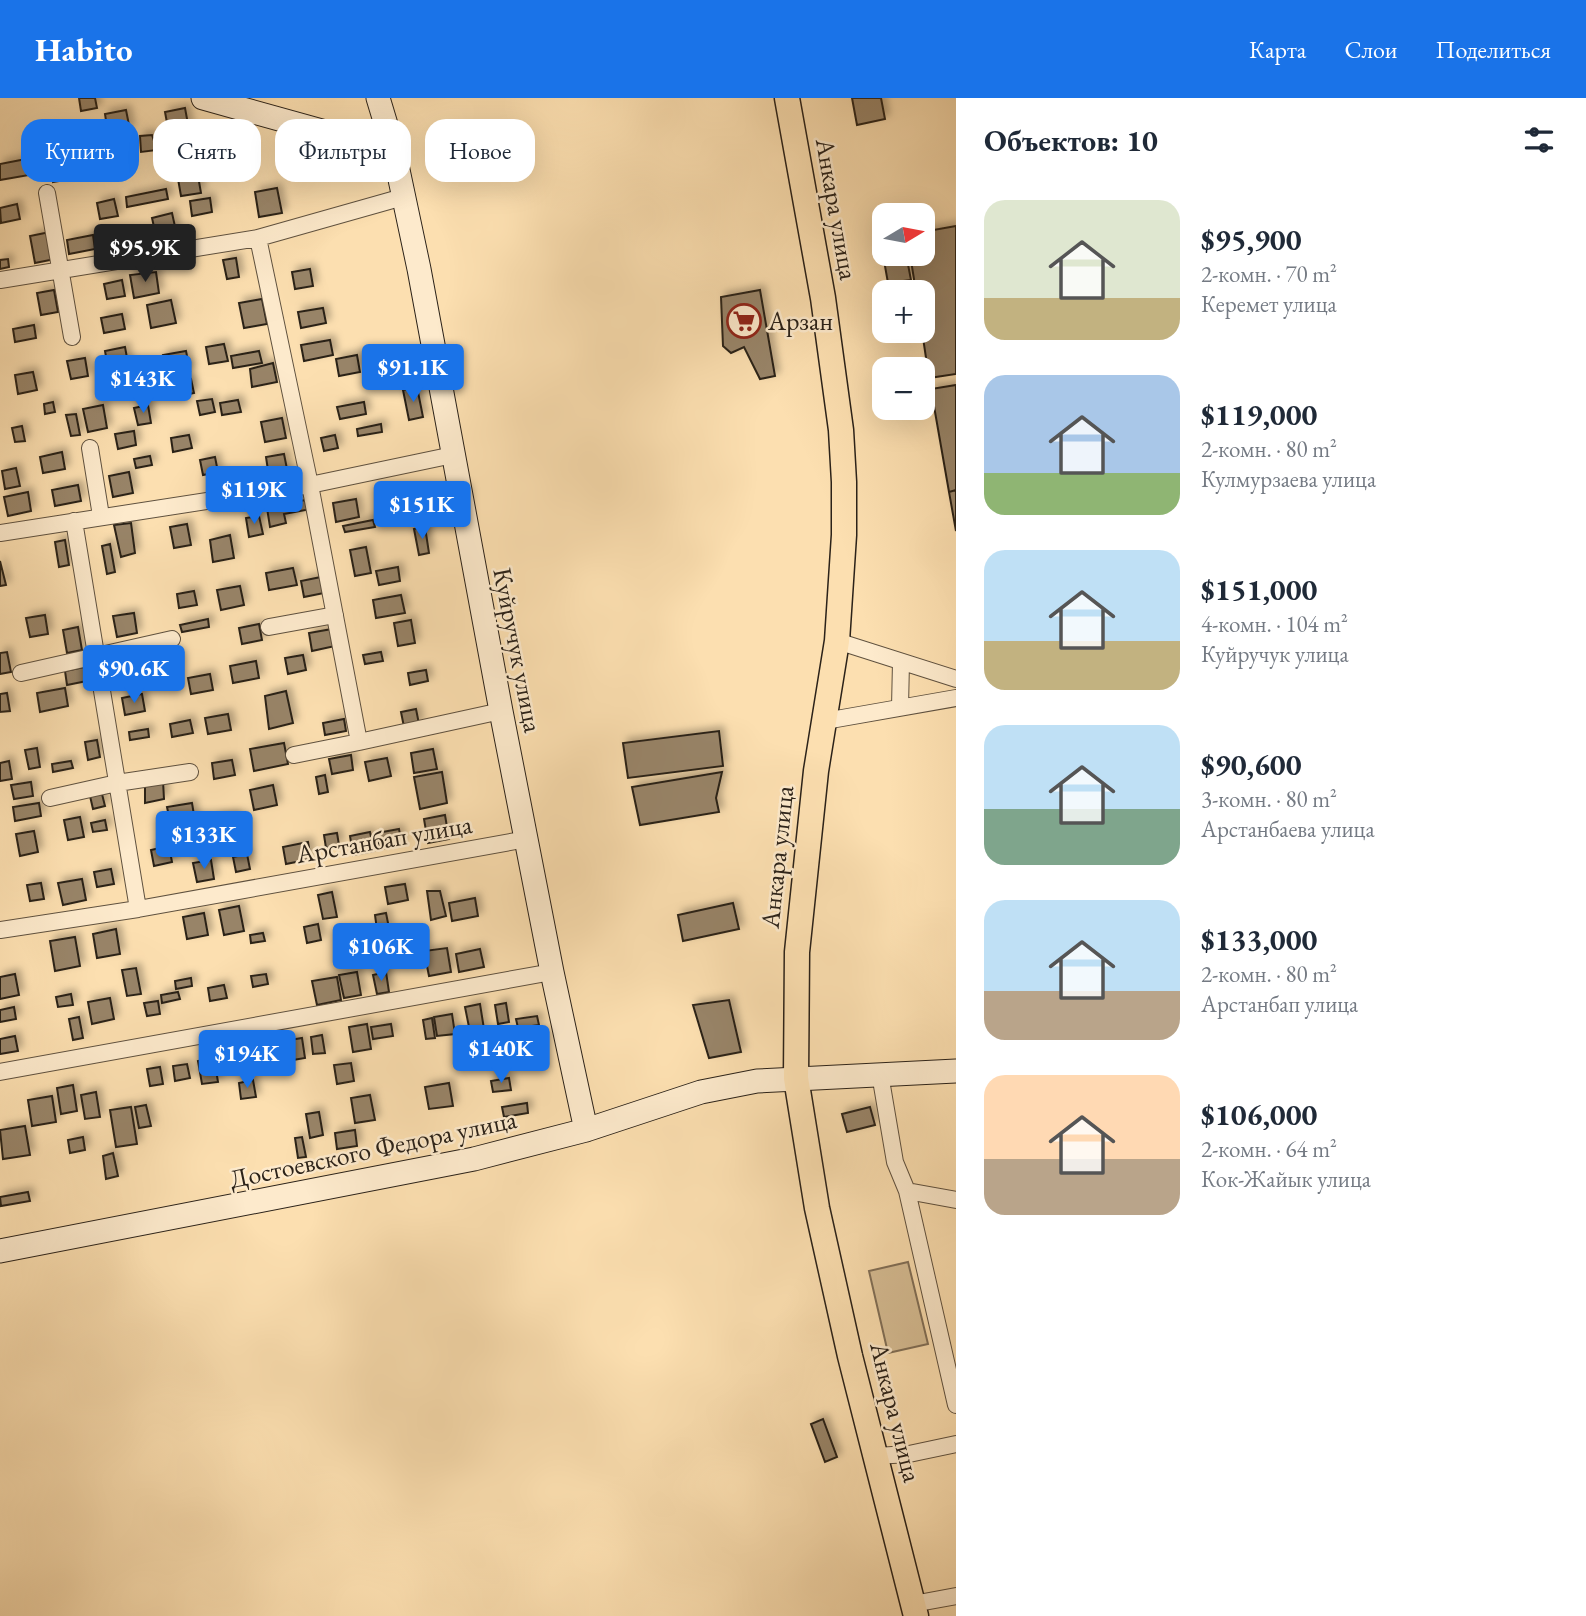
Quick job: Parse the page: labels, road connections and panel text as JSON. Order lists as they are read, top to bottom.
{
  "streets": {
    "main road": ["Анкара улица"],
    "street": ["Куйручук улица", "Арстанбап улица", "Достоевского Федора улица"]
  },
  "crossings": [
    ["Анкара улица", "Достоевского Федора улица"],
    ["Куйручук улица", "Арстанбап улица"],
    ["Куйручук улица", "Достоевского Федора улица"]
  ],
  "places": {
    "supermarket": ["Арзан"]
  },
  "north": "right",
  "page": {
    "header": "Habito",
    "nav": ["Карта", "Слои", "Поделиться"],
    "heading": "Объектов: 10",
    "chip": [
      "Купить",
      "Снять",
      "Фильтры",
      "Новое"
    ],
    "list": [
      {
        "name": "$95,900",
        "note": "2-комн. · 70 m² · Керемет улица"
      },
      {
        "name": "$119,000",
        "note": "2-комн. · 80 m² · Кулмурзаева улица"
      },
      {
        "name": "$151,000",
        "note": "4-комн. · 104 m² · Куйручук улица"
      },
      {
        "name": "$90,600",
        "note": "3-комн. · 80 m² · Арстанбаева улица"
      },
      {
        "name": "$133,000",
        "note": "2-комн. · 80 m² · Арстанбап улица"
      },
      {
        "name": "$106,000",
        "note": "2-комн. · 64 m² · Кок-Жайык улица"
      }
    ],
    "map_buttons": ["+", "−"],
    "price": [
      "$95.9K",
      "$91.1K",
      "$143K",
      "$119K",
      "$151K",
      "$90.6K",
      "$133K",
      "$106K",
      "$140K",
      "$194K"
    ]
  }
}
